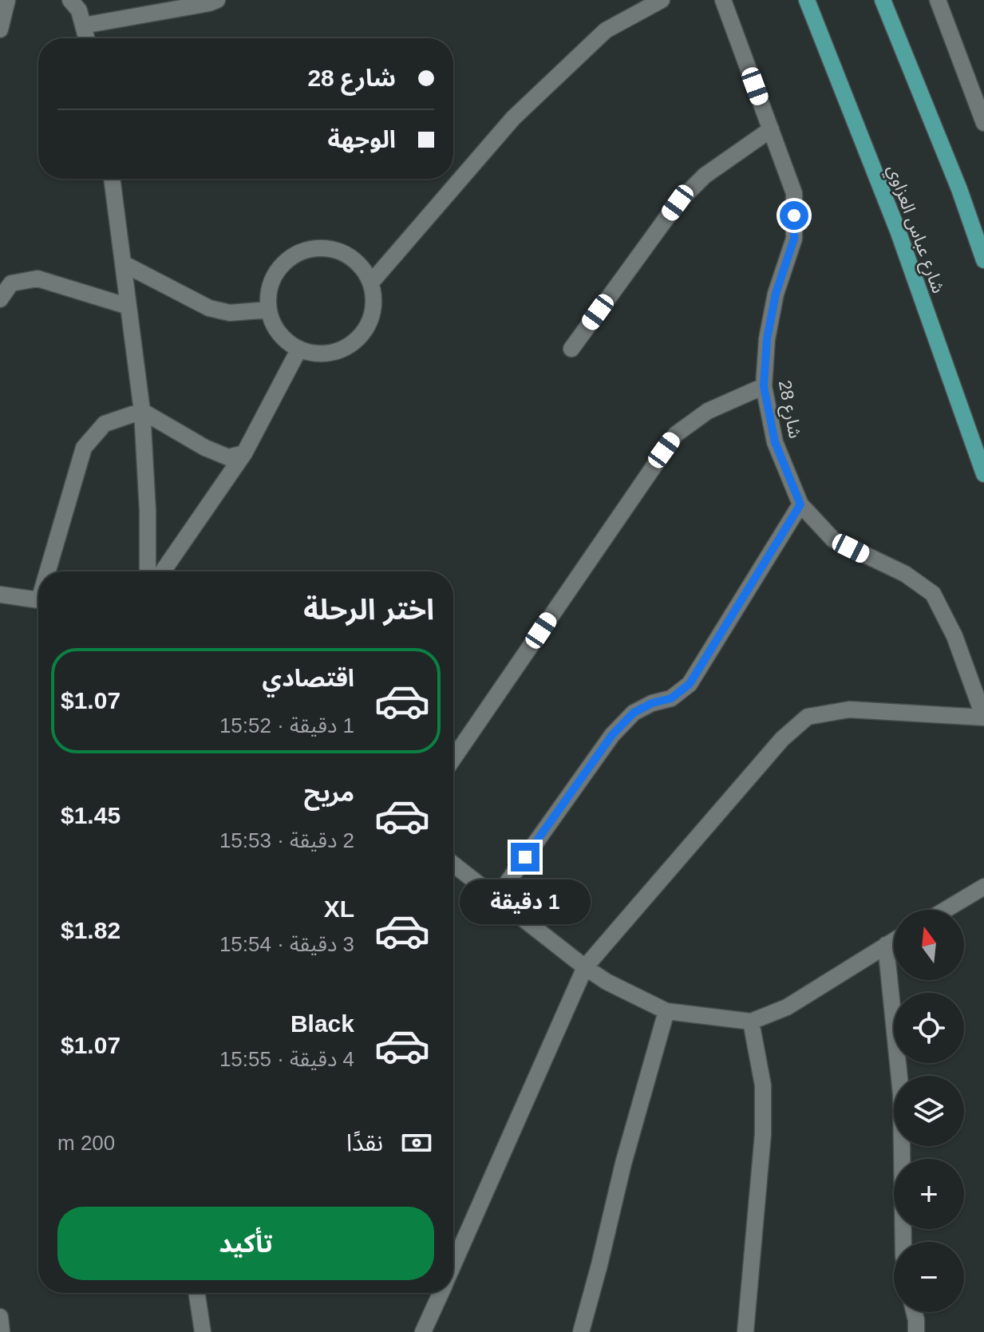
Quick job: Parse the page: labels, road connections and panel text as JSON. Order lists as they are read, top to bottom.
{
  "streets": {
    "main road": ["شارع عباس العزاوي"],
    "street": ["شارع 28"]
  },
  "north": "top",
  "page": {
    "banner": ["شارع 28", "الوجهة"],
    "heading": "اختر الرحلة",
    "list": [
      {
        "name": "اقتصادي",
        "note": "1 دقيقة · 15:52",
        "value": "$1.07"
      },
      {
        "name": "مريح",
        "note": "2 دقيقة · 15:53",
        "value": "$1.45"
      },
      {
        "name": "XL",
        "note": "3 دقيقة · 15:54",
        "value": "$1.82"
      },
      {
        "name": "Black",
        "note": "4 دقيقة · 15:55",
        "value": "$1.07"
      }
    ],
    "bubble": "1 دقيقة",
    "map_buttons": ["+", "−"],
    "pay": ["نقدًا", "200 m"],
    "buttons": "تأكيد"
  }
}
